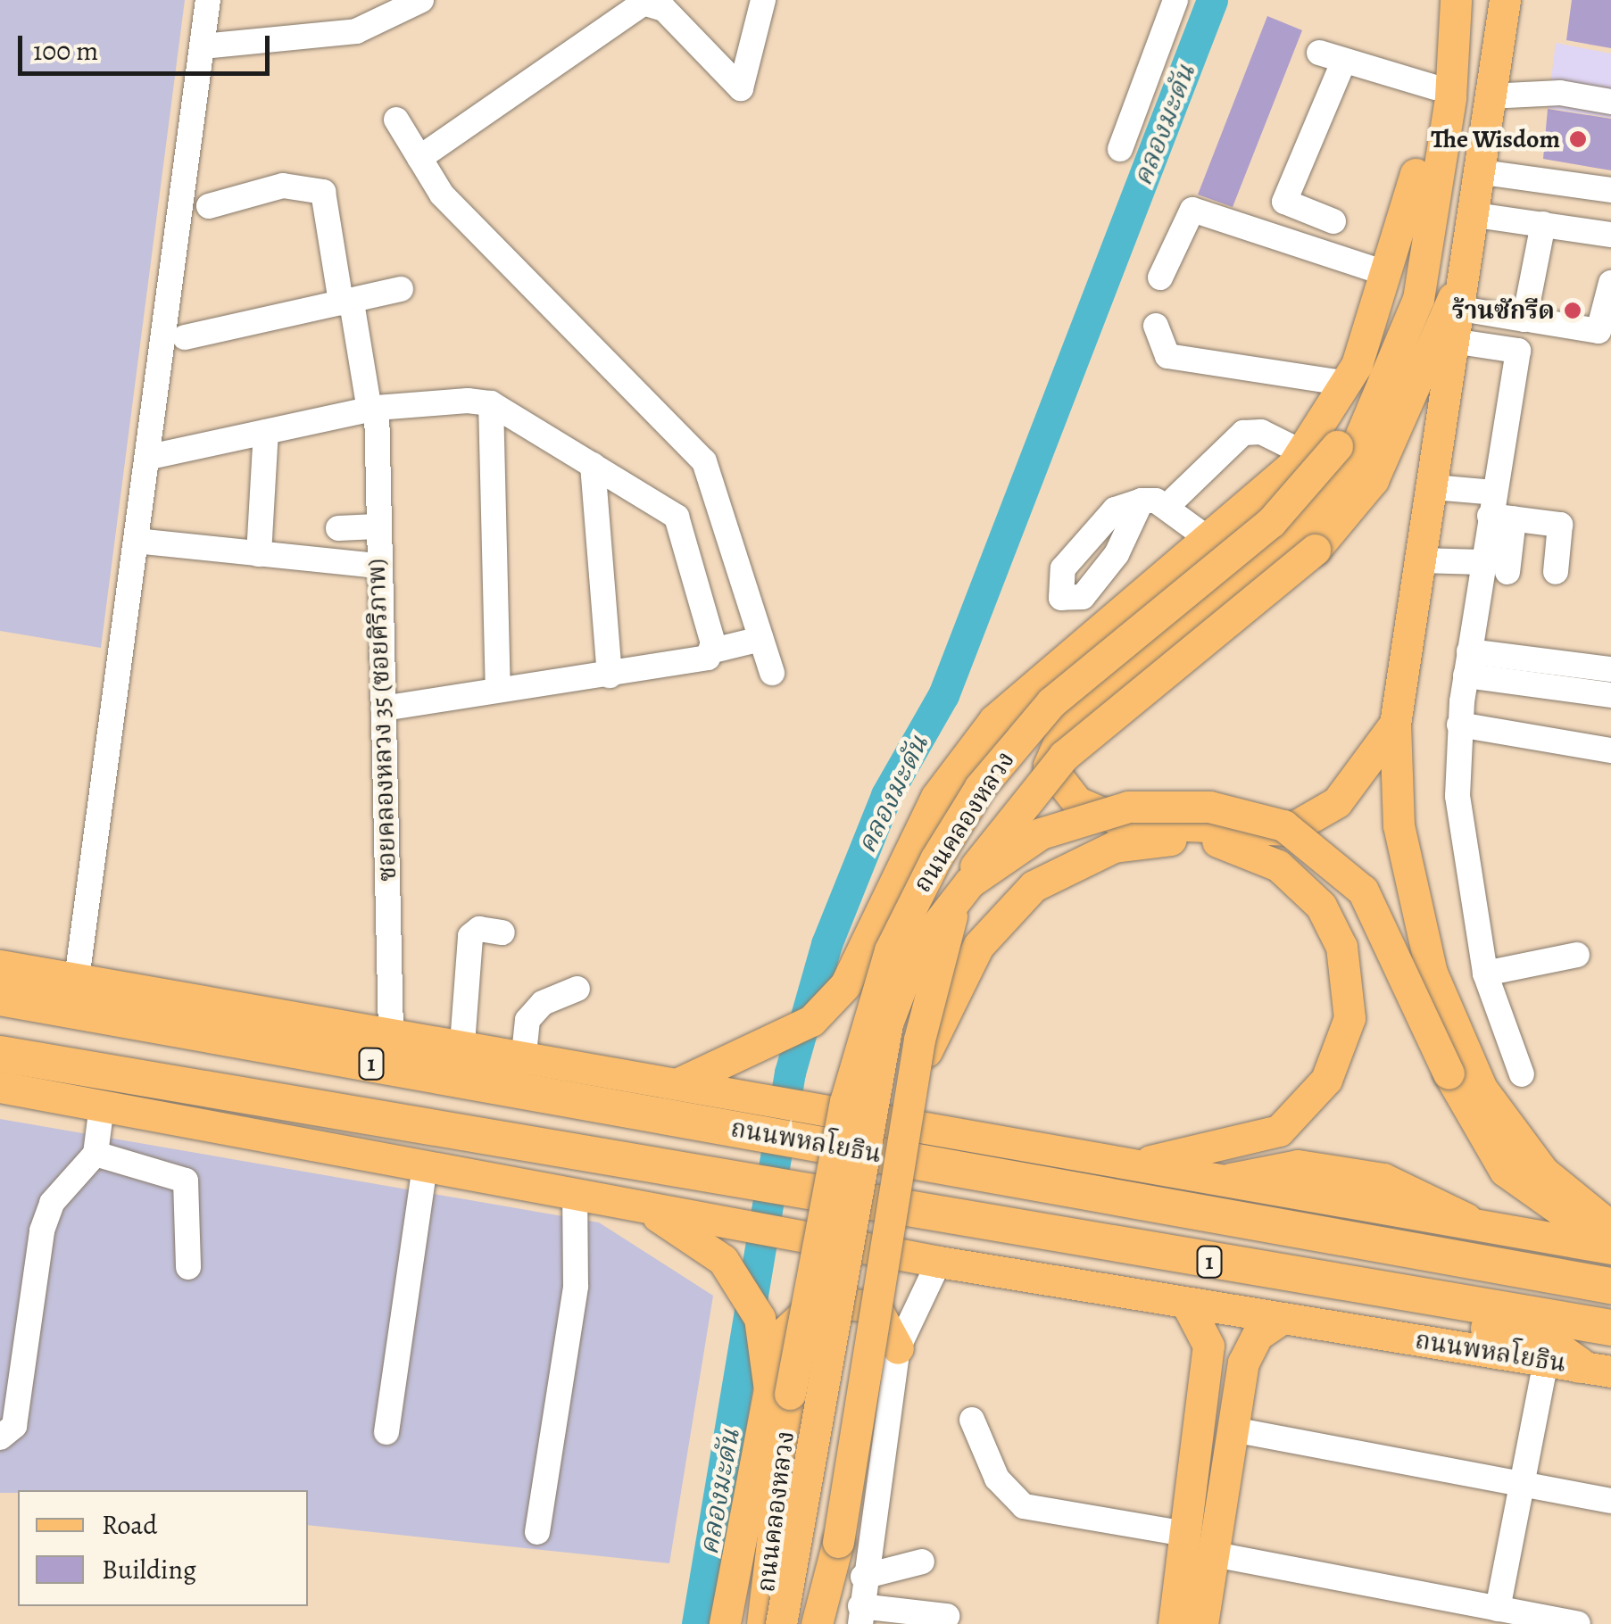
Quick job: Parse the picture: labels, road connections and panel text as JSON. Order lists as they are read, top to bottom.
{
  "streets": {
    "highway": ["1", "ถนนพหลโยธิน"],
    "main road": ["ถนนคลองหลวง"],
    "street": ["ซอยคลองหลวง 35 (ซอยศิริภาพ)"]
  },
  "crossings": [
    ["ซอยคลองหลวง 35 (ซอยศิริภาพ)", "ถนนพหลโยธิน"]
  ],
  "water": ["คลองมะดัน"],
  "places": ["The Wisdom", "ร้านซักรีด"],
  "legend": ["Road", "Building"],
  "scale_bar": "100 m"
}
